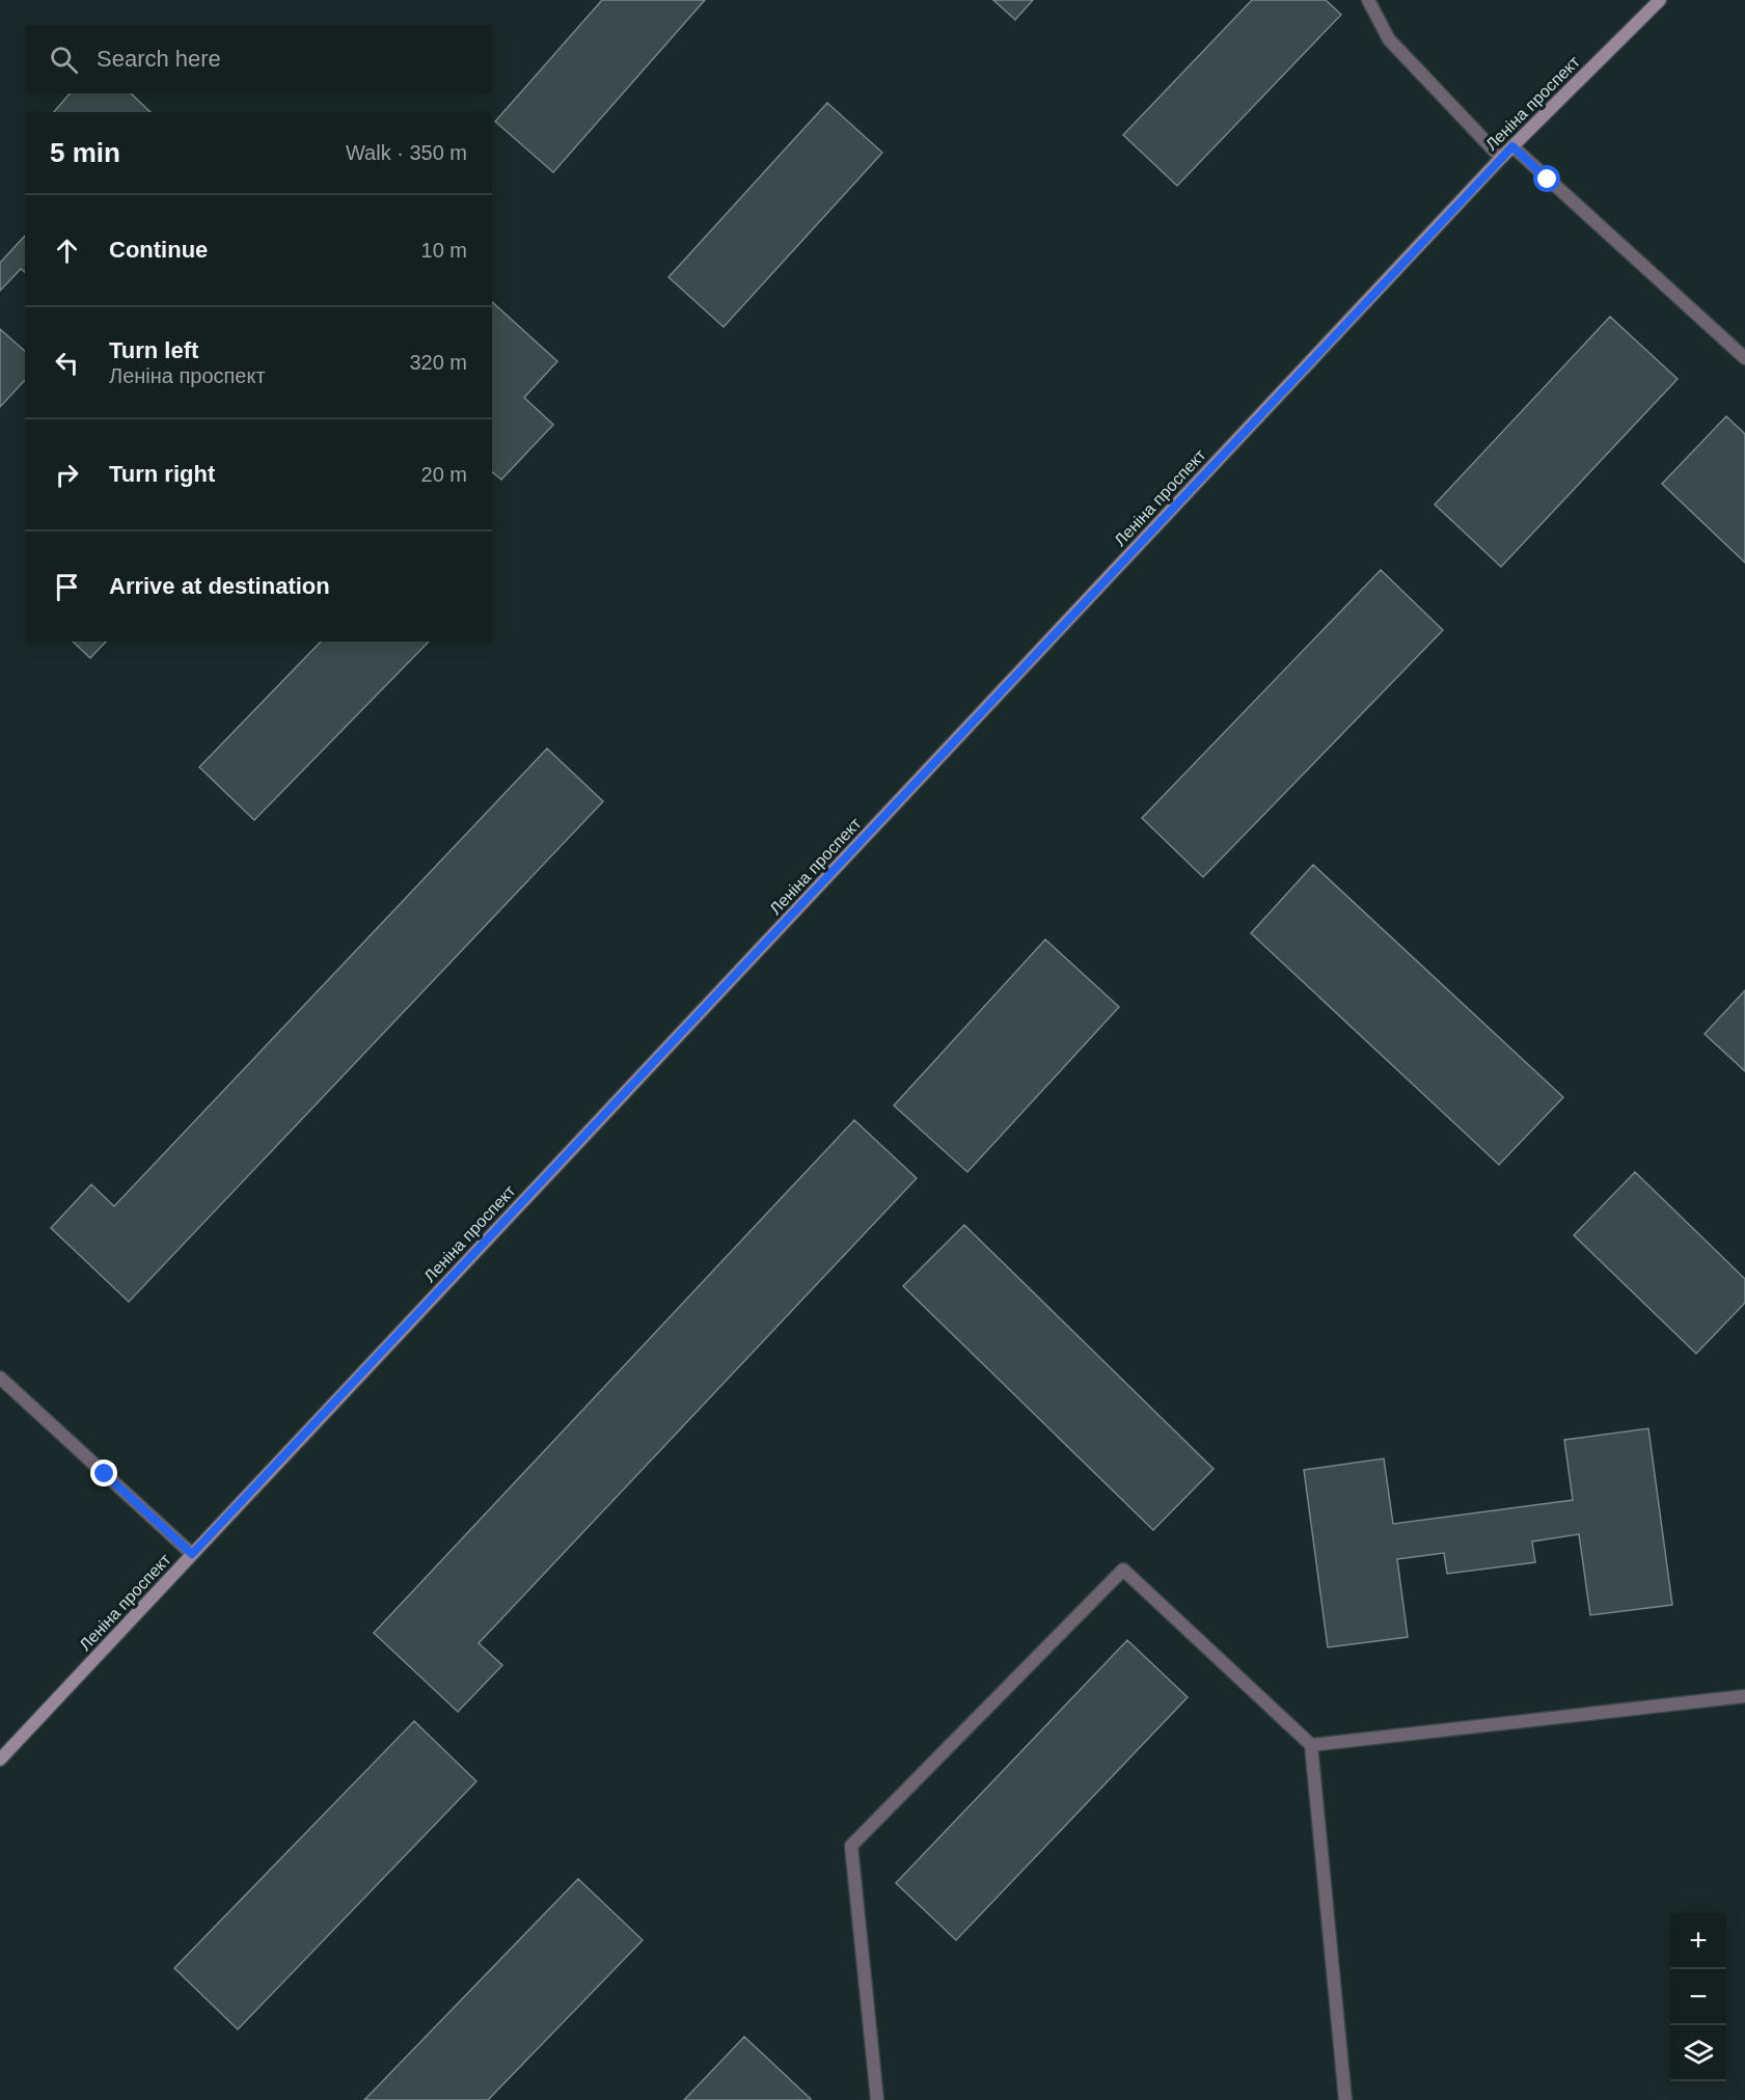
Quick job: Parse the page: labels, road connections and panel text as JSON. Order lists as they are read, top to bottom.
{
  "streets": {
    "main road": ["Леніна проспект"]
  },
  "page": {
    "search": "Search here",
    "heading": ["5 min", "Walk · 350 m"],
    "list": [
      ["Continue", "10 m"],
      ["Turn left", "Леніна проспект", "320 m"],
      ["Turn right", "20 m"],
      "Arrive at destination"
    ],
    "map_buttons": ["+", "−"]
  }
}
